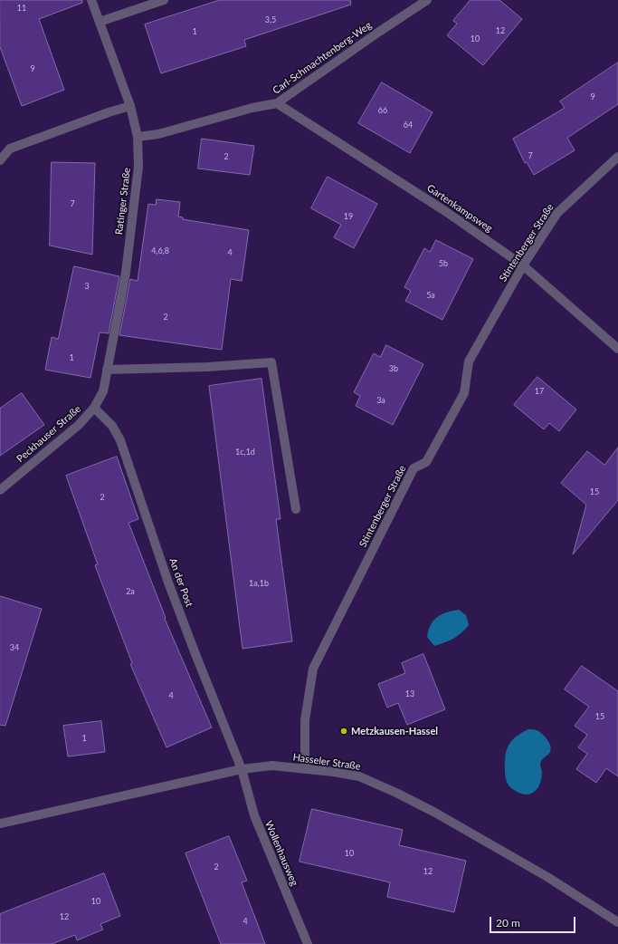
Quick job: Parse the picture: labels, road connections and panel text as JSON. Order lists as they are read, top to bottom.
{
  "streets": {
    "street": [
      "Carl-Schmachtenberg-Weg",
      "Ratinger Straße",
      "Gartenkampsweg",
      "Stintenberger Straße",
      "Peckhauser Straße",
      "An der Post",
      "Hasseler Straße",
      "Wollenhausweg"
    ]
  },
  "crossings": [
    ["Carl-Schmachtenberg-Weg", "Ratinger Straße"],
    ["Carl-Schmachtenberg-Weg", "Gartenkampsweg"],
    ["Ratinger Straße", "Peckhauser Straße"],
    ["Ratinger Straße", "An der Post"],
    ["Gartenkampsweg", "Stintenberger Straße"],
    ["Stintenberger Straße", "Hasseler Straße"],
    ["Peckhauser Straße", "An der Post"],
    ["An der Post", "Hasseler Straße"],
    ["An der Post", "Wollenhausweg"],
    ["Hasseler Straße", "Wollenhausweg"]
  ],
  "places": ["Metzkausen-Hassel"],
  "house_numbers": [
    "11",
    "3,5",
    "12",
    "1",
    "10",
    "9",
    "9",
    "66",
    "64",
    "7",
    "2",
    "7",
    "19",
    "4,6,8",
    "4",
    "5b",
    "3",
    "5a",
    "2",
    "1",
    "3b",
    "17",
    "3a",
    "1c,1d",
    "15",
    "2",
    "1a,1b",
    "2a",
    "34",
    "13",
    "4",
    "15",
    "1",
    "10",
    "2",
    "12",
    "10",
    "12",
    "4"
  ],
  "scale_bar": "20 m"
}
